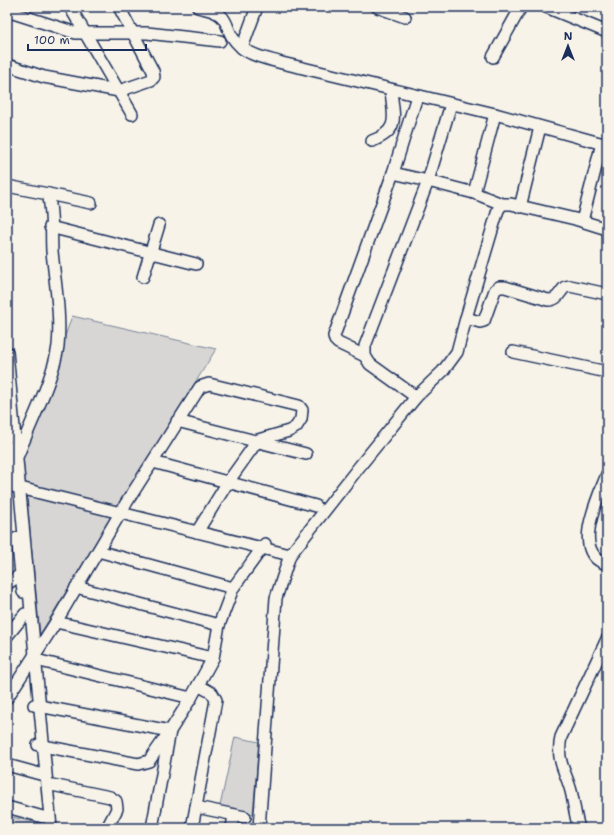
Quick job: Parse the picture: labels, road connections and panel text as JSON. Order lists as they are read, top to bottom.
{
  "scale_bar": "100 m",
  "north": "top"
}
